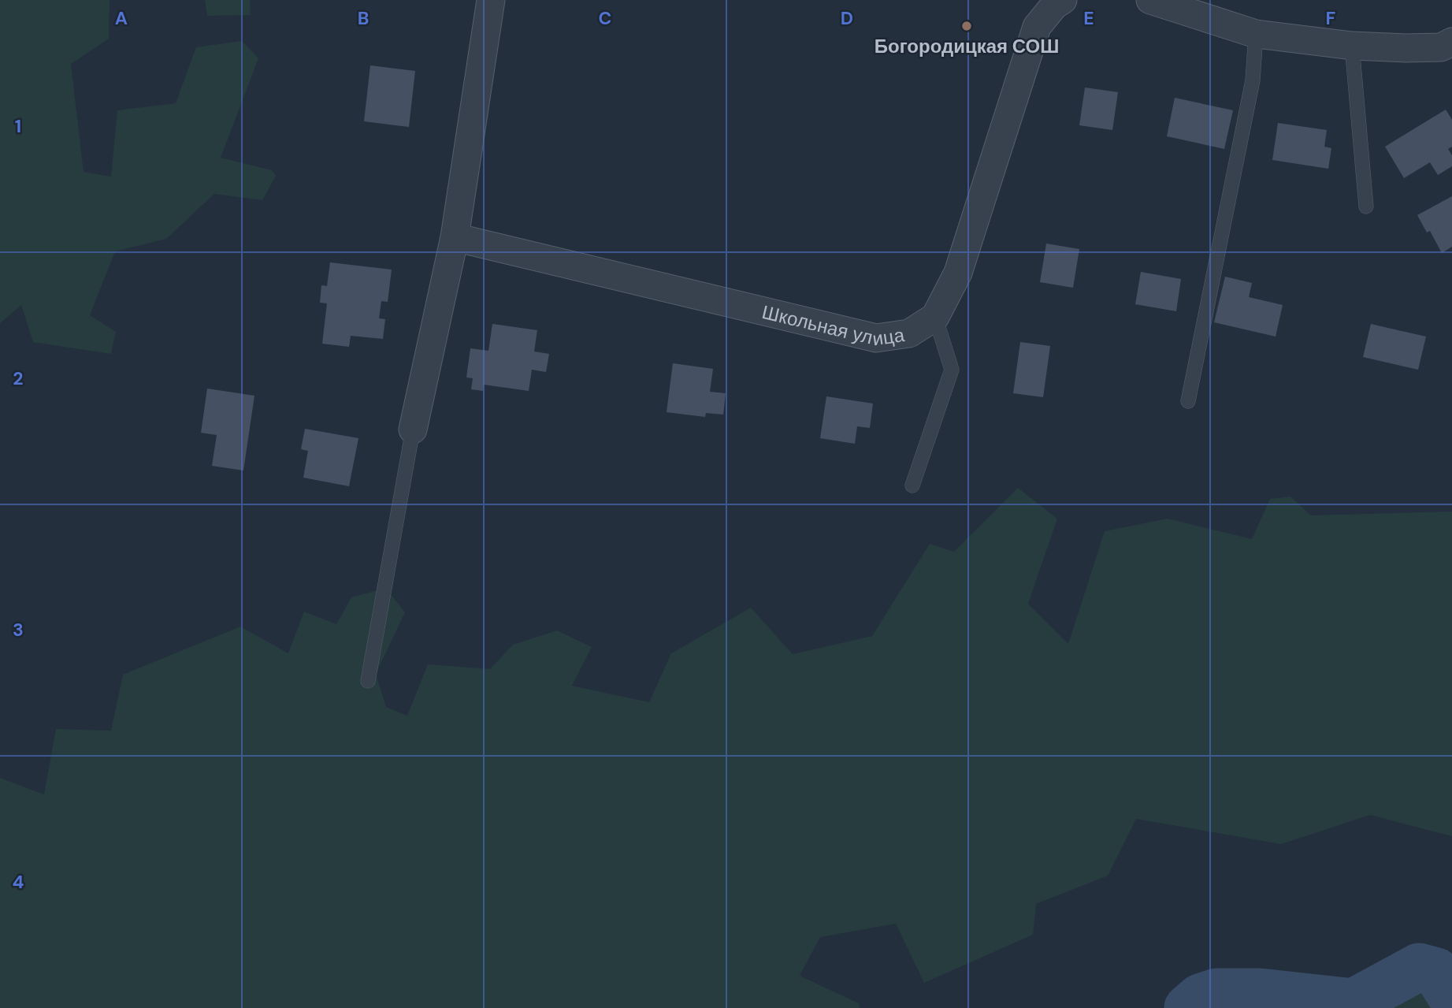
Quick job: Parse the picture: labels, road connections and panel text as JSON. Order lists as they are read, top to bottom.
{
  "streets": {
    "street": ["Школьная улица"]
  },
  "places": ["Богородицкая СОШ"],
  "grid": {
    "columns": [
      "A",
      "B",
      "C",
      "D",
      "E",
      "F"
    ],
    "rows": [
      "1",
      "2",
      "3",
      "4"
    ]
  }
}
